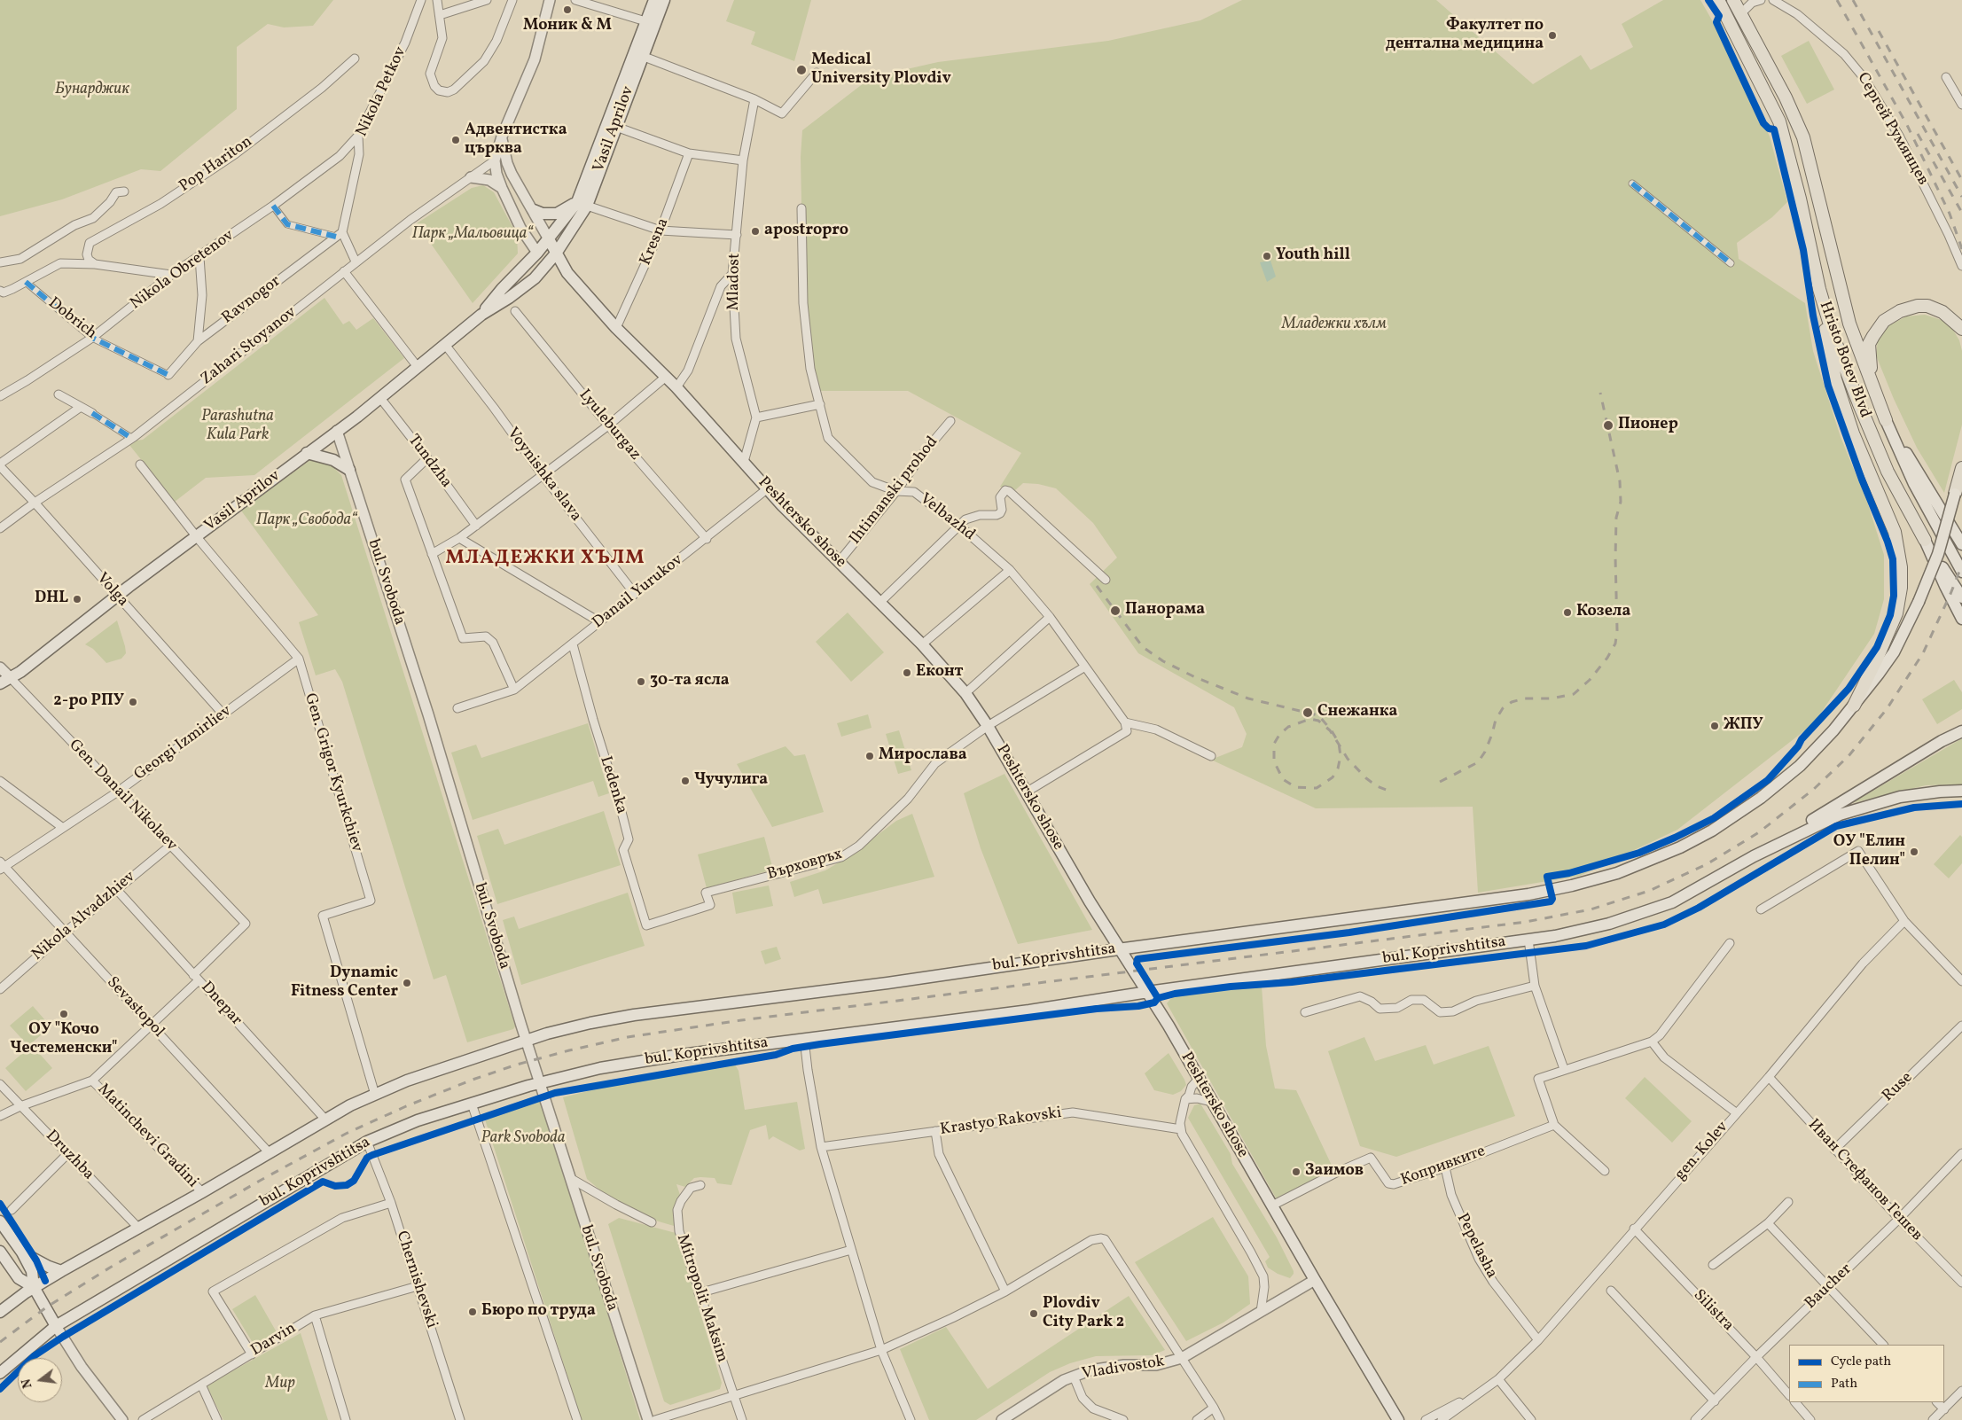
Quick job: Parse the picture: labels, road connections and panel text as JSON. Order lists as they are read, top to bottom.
{
  "streets": {
    "main road": [
      "Vasil Aprilov",
      "Hristo Botev Blvd",
      "Peshtersko shose",
      "bul. Koprivshtitsa"
    ],
    "street": [
      "Nikola Petkov",
      "Сергей Румянцев",
      "Pop Hariton",
      "Kresna",
      "Nikola Obretenov",
      "Mladost",
      "Ravnogor",
      "Dobrich",
      "Zahari Stoyanov",
      "Lyuleburgaz",
      "Tundzha",
      "Voynishka slava",
      "Ihtimanski prohod",
      "Velbazhd",
      "bul. Svoboda",
      "Volga",
      "Danail Yurukov",
      "Georgi Izmirliev",
      "Gen. Grigor Kyurkchiev",
      "Ledenka",
      "Gen. Danail Nikolaev",
      "Върховръх",
      "Nikola Alvadzhiev",
      "Dnepar",
      "Sevastopol",
      "Ruse",
      "Krastyo Rakovski",
      "Matinchevi Gradini",
      "gen. Kolev",
      "Druzhba",
      "Копривките",
      "Иван Стефанов Гешев",
      "Pepelasha",
      "Chernishevski",
      "Baucher",
      "Mitropolit Maksim",
      "Silistra",
      "Darvin",
      "Vladivostok"
    ]
  },
  "crossings": [
    ["Nikola Petkov", "Nikola Obretenov"],
    ["Nikola Petkov", "Ravnogor"],
    ["Vasil Aprilov", "Tundzha"],
    ["Vasil Aprilov", "Voynishka slava"],
    ["Vasil Aprilov", "Peshtersko shose"],
    ["Vasil Aprilov", "bul. Svoboda"],
    ["Vasil Aprilov", "Volga"],
    ["Vasil Aprilov", "Gen. Grigor Kyurkchiev"],
    ["Vasil Aprilov", "Gen. Danail Nikolaev"],
    ["Kresna", "Peshtersko shose"],
    ["Nikola Obretenov", "Dobrich"],
    ["Ravnogor", "Dobrich"],
    ["Zahari Stoyanov", "Volga"],
    ["Lyuleburgaz", "Danail Yurukov"],
    ["Voynishka slava", "Danail Yurukov"],
    ["Ihtimanski prohod", "Velbazhd"],
    ["Ihtimanski prohod", "Peshtersko shose"],
    ["Peshtersko shose", "Danail Yurukov"],
    ["Peshtersko shose", "Върховръх"],
    ["Peshtersko shose", "bul. Koprivshtitsa"],
    ["Peshtersko shose", "Копривките"],
    ["Peshtersko shose", "Vladivostok"],
    ["bul. Svoboda", "bul. Koprivshtitsa"],
    ["Volga", "Georgi Izmirliev"],
    ["Danail Yurukov", "Ledenka"],
    ["Georgi Izmirliev", "Gen. Grigor Kyurkchiev"],
    ["Georgi Izmirliev", "Gen. Danail Nikolaev"],
    ["Georgi Izmirliev", "Sevastopol"],
    ["Gen. Grigor Kyurkchiev", "bul. Koprivshtitsa"],
    ["Ledenka", "Върховръх"],
    ["Gen. Danail Nikolaev", "Nikola Alvadzhiev"],
    ["Gen. Danail Nikolaev", "Dnepar"],
    ["Nikola Alvadzhiev", "Dnepar"],
    ["Nikola Alvadzhiev", "Sevastopol"],
    ["bul. Koprivshtitsa", "Dnepar"],
    ["bul. Koprivshtitsa", "Sevastopol"],
    ["bul. Koprivshtitsa", "Matinchevi Gradini"],
    ["bul. Koprivshtitsa", "Druzhba"],
    ["bul. Koprivshtitsa", "Chernishevski"],
    ["Ruse", "Иван Стефанов Гешев"],
    ["gen. Kolev", "Иван Стефанов Гешев"],
    ["gen. Kolev", "Pepelasha"],
    ["gen. Kolev", "Silistra"],
    ["Копривките", "Pepelasha"],
    ["Иван Стефанов Гешев", "Baucher"],
    ["Chernishevski", "Darvin"],
    ["Baucher", "Silistra"]
  ],
  "districts": ["МЛАДЕЖКИ ХЪЛМ"],
  "parks": [
    "Бунарджик",
    "Парк „Мальовица“",
    "Младежки хълм",
    "Parashutna Kula Park",
    "Парк „Свобода“",
    "Park Svoboda",
    "Мир"
  ],
  "places": [
    "Моник & М",
    "Факултет по дентална медицина",
    "Medical University Plovdiv",
    "Адвентистка църква",
    "apostropro",
    "Youth hill",
    "Пионер",
    "DHL",
    "Панорама",
    "Козела",
    "Еконт",
    "30-та ясла",
    "2-ро РПУ",
    "Снежанка",
    "ЖПУ",
    "Мирослава",
    "Чучулига",
    "ОУ \"Елин Пелин\"",
    "Dynamic Fitness Center",
    "ОУ \"Кочо Честеменски\"",
    "Заимов",
    "Бюро по труда",
    "Plovdiv City Park 2"
  ],
  "legend": ["Cycle path", "Path"],
  "north": "left"
}
